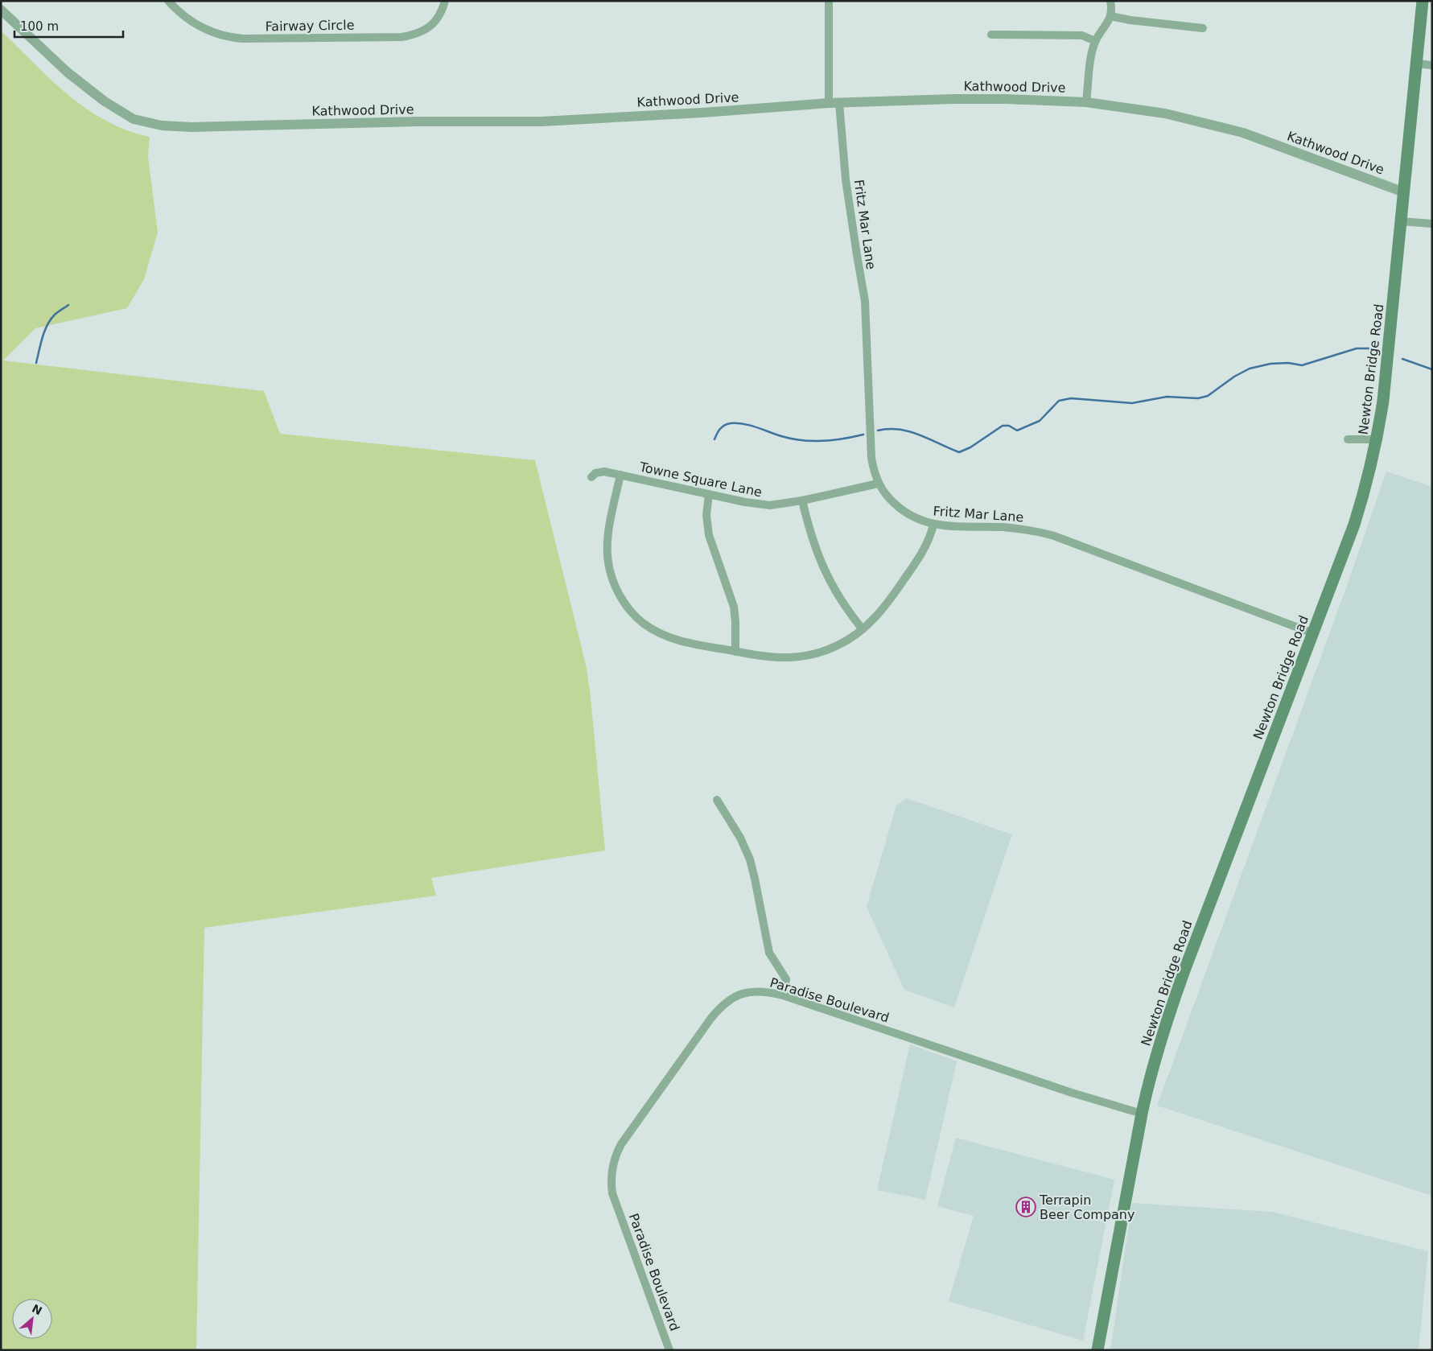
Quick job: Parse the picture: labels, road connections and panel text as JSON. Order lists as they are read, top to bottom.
{
  "streets": {
    "main road": ["Newton Bridge Road"],
    "street": [
      "Fairway Circle",
      "Kathwood Drive",
      "Fritz Mar Lane",
      "Towne Square Lane",
      "Paradise Boulevard"
    ]
  },
  "crossings": [
    ["Kathwood Drive", "Fritz Mar Lane"],
    ["Kathwood Drive", "Newton Bridge Road"],
    ["Fritz Mar Lane", "Newton Bridge Road"],
    ["Fritz Mar Lane", "Towne Square Lane"],
    ["Newton Bridge Road", "Paradise Boulevard"]
  ],
  "places": {
    "building": ["Terrapin Beer Company"]
  },
  "scale_bar": "100 m",
  "north": "top right"
}
